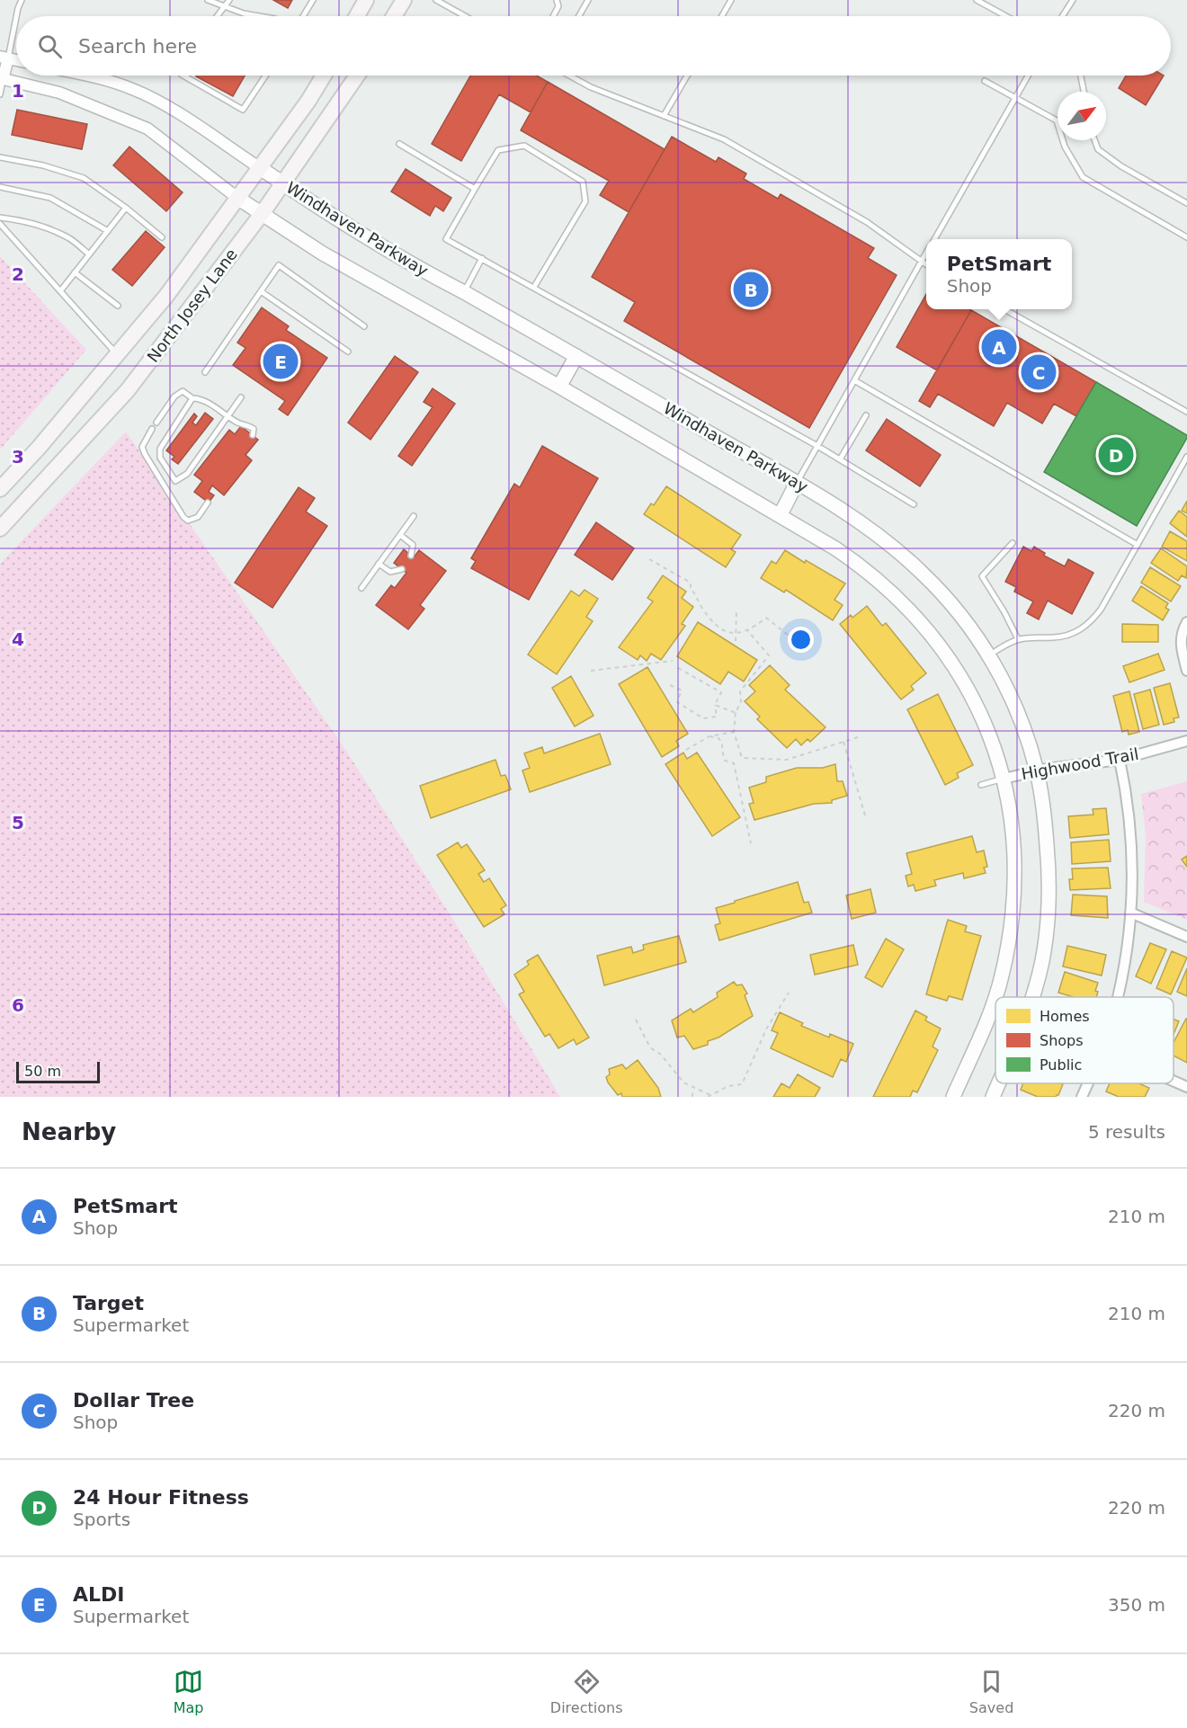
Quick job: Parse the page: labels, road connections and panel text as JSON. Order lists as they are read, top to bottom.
{
  "streets": {
    "main road": ["Windhaven Parkway", "North Josey Lane"],
    "street": ["Highwood Trail"]
  },
  "crossings": [
    ["Windhaven Parkway", "North Josey Lane"],
    ["Windhaven Parkway", "Highwood Trail"]
  ],
  "legend": ["Homes", "Shops", "Public"],
  "scale_bar": "50 m",
  "north": "top right",
  "page": {
    "search": "Search here",
    "popup": ["PetSmart", "Shop"],
    "pins": [
      "B",
      "A",
      "E",
      "C",
      "D"
    ],
    "scale": "50 m",
    "heading": ["Nearby", "5 results"],
    "list": [
      {
        "mark": "A",
        "name": "PetSmart",
        "note": "Shop",
        "value": "210 m"
      },
      {
        "mark": "B",
        "name": "Target",
        "note": "Supermarket",
        "value": "210 m"
      },
      {
        "mark": "C",
        "name": "Dollar Tree",
        "note": "Shop",
        "value": "220 m"
      },
      {
        "mark": "D",
        "name": "24 Hour Fitness",
        "note": "Sports",
        "value": "220 m"
      },
      {
        "mark": "E",
        "name": "ALDI",
        "note": "Supermarket",
        "value": "350 m"
      }
    ],
    "nav": ["Map", "Directions", "Saved"]
  },
  "grid": {
    "rows": [
      "1",
      "2",
      "3",
      "4",
      "5",
      "6"
    ]
  }
}
